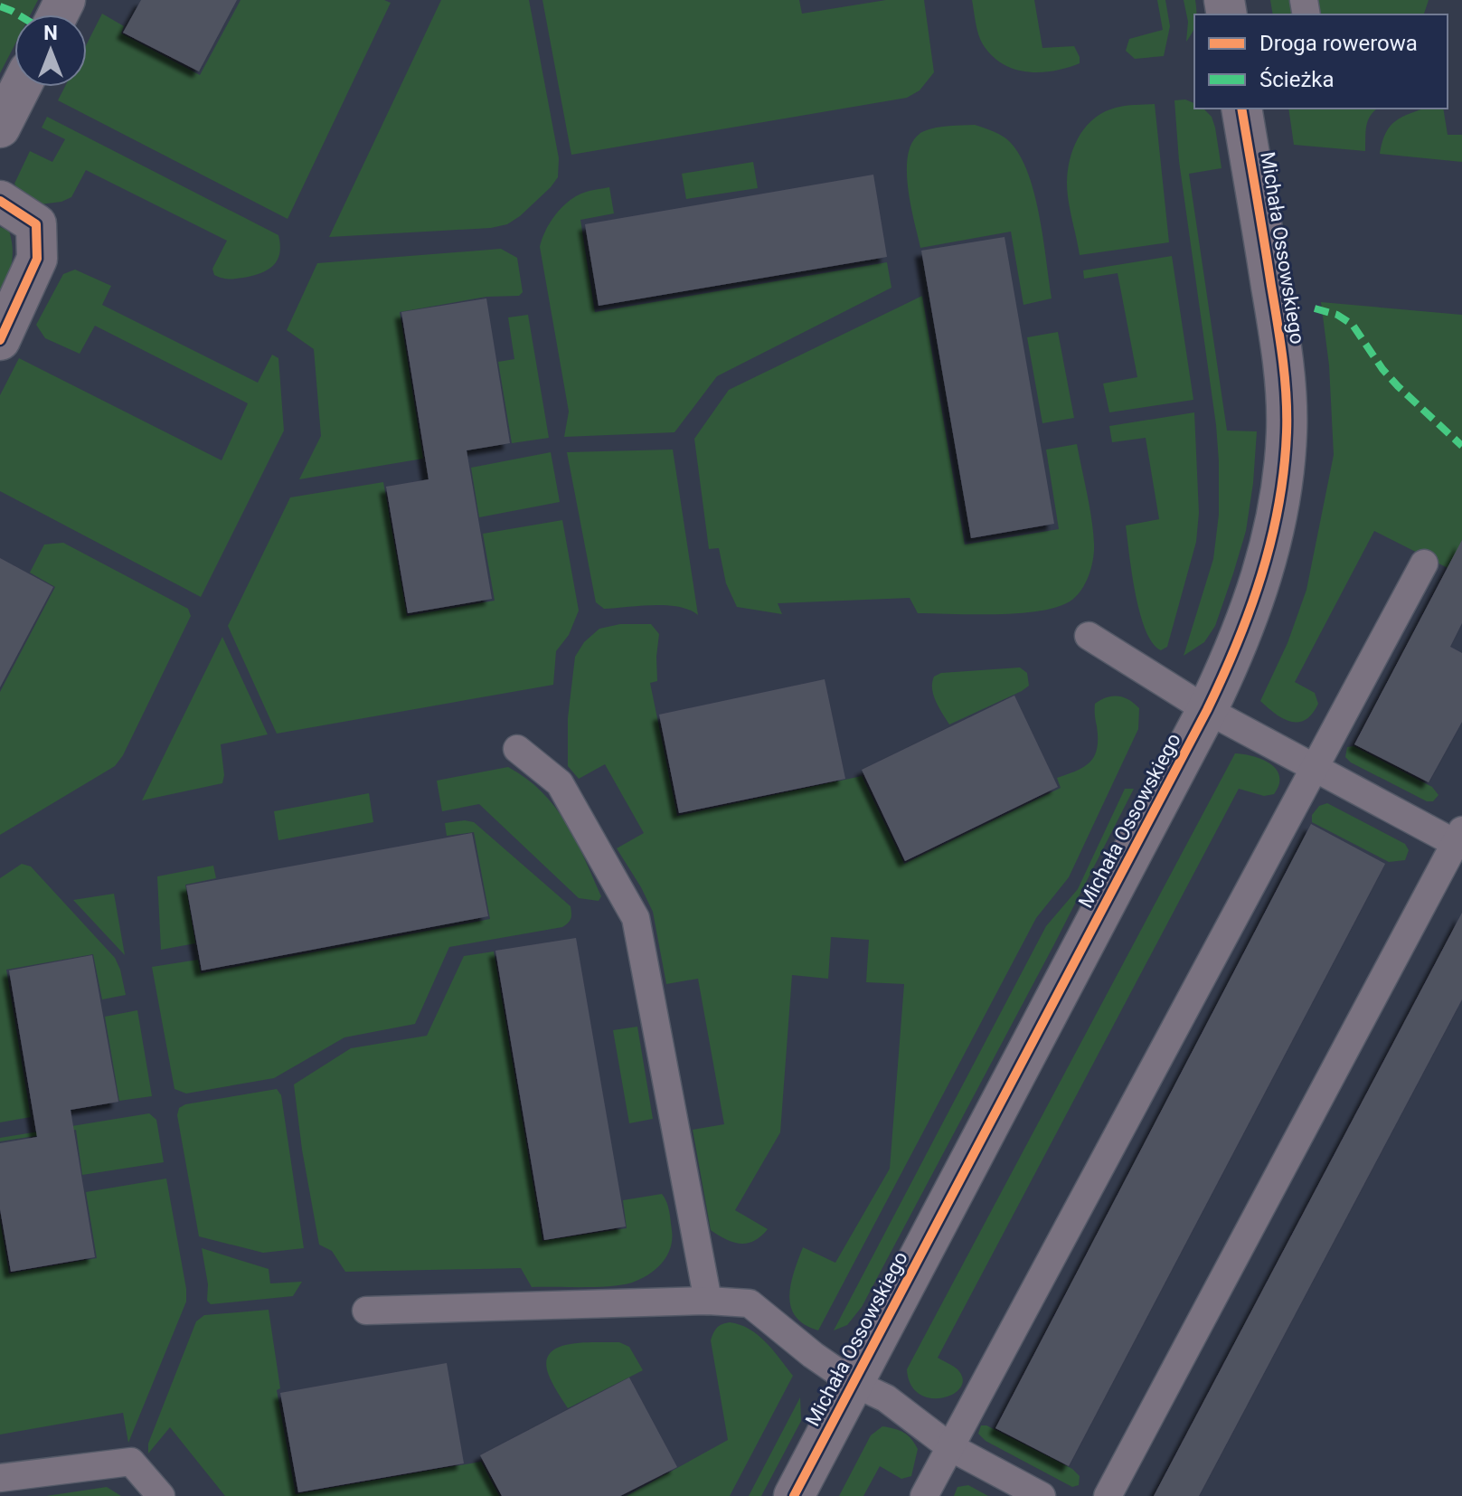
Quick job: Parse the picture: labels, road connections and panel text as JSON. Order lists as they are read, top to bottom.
{
  "streets": {
    "street": ["Michała Ossowskiego"]
  },
  "legend": ["Droga rowerowa", "Ścieżka"],
  "north": "top"
}
